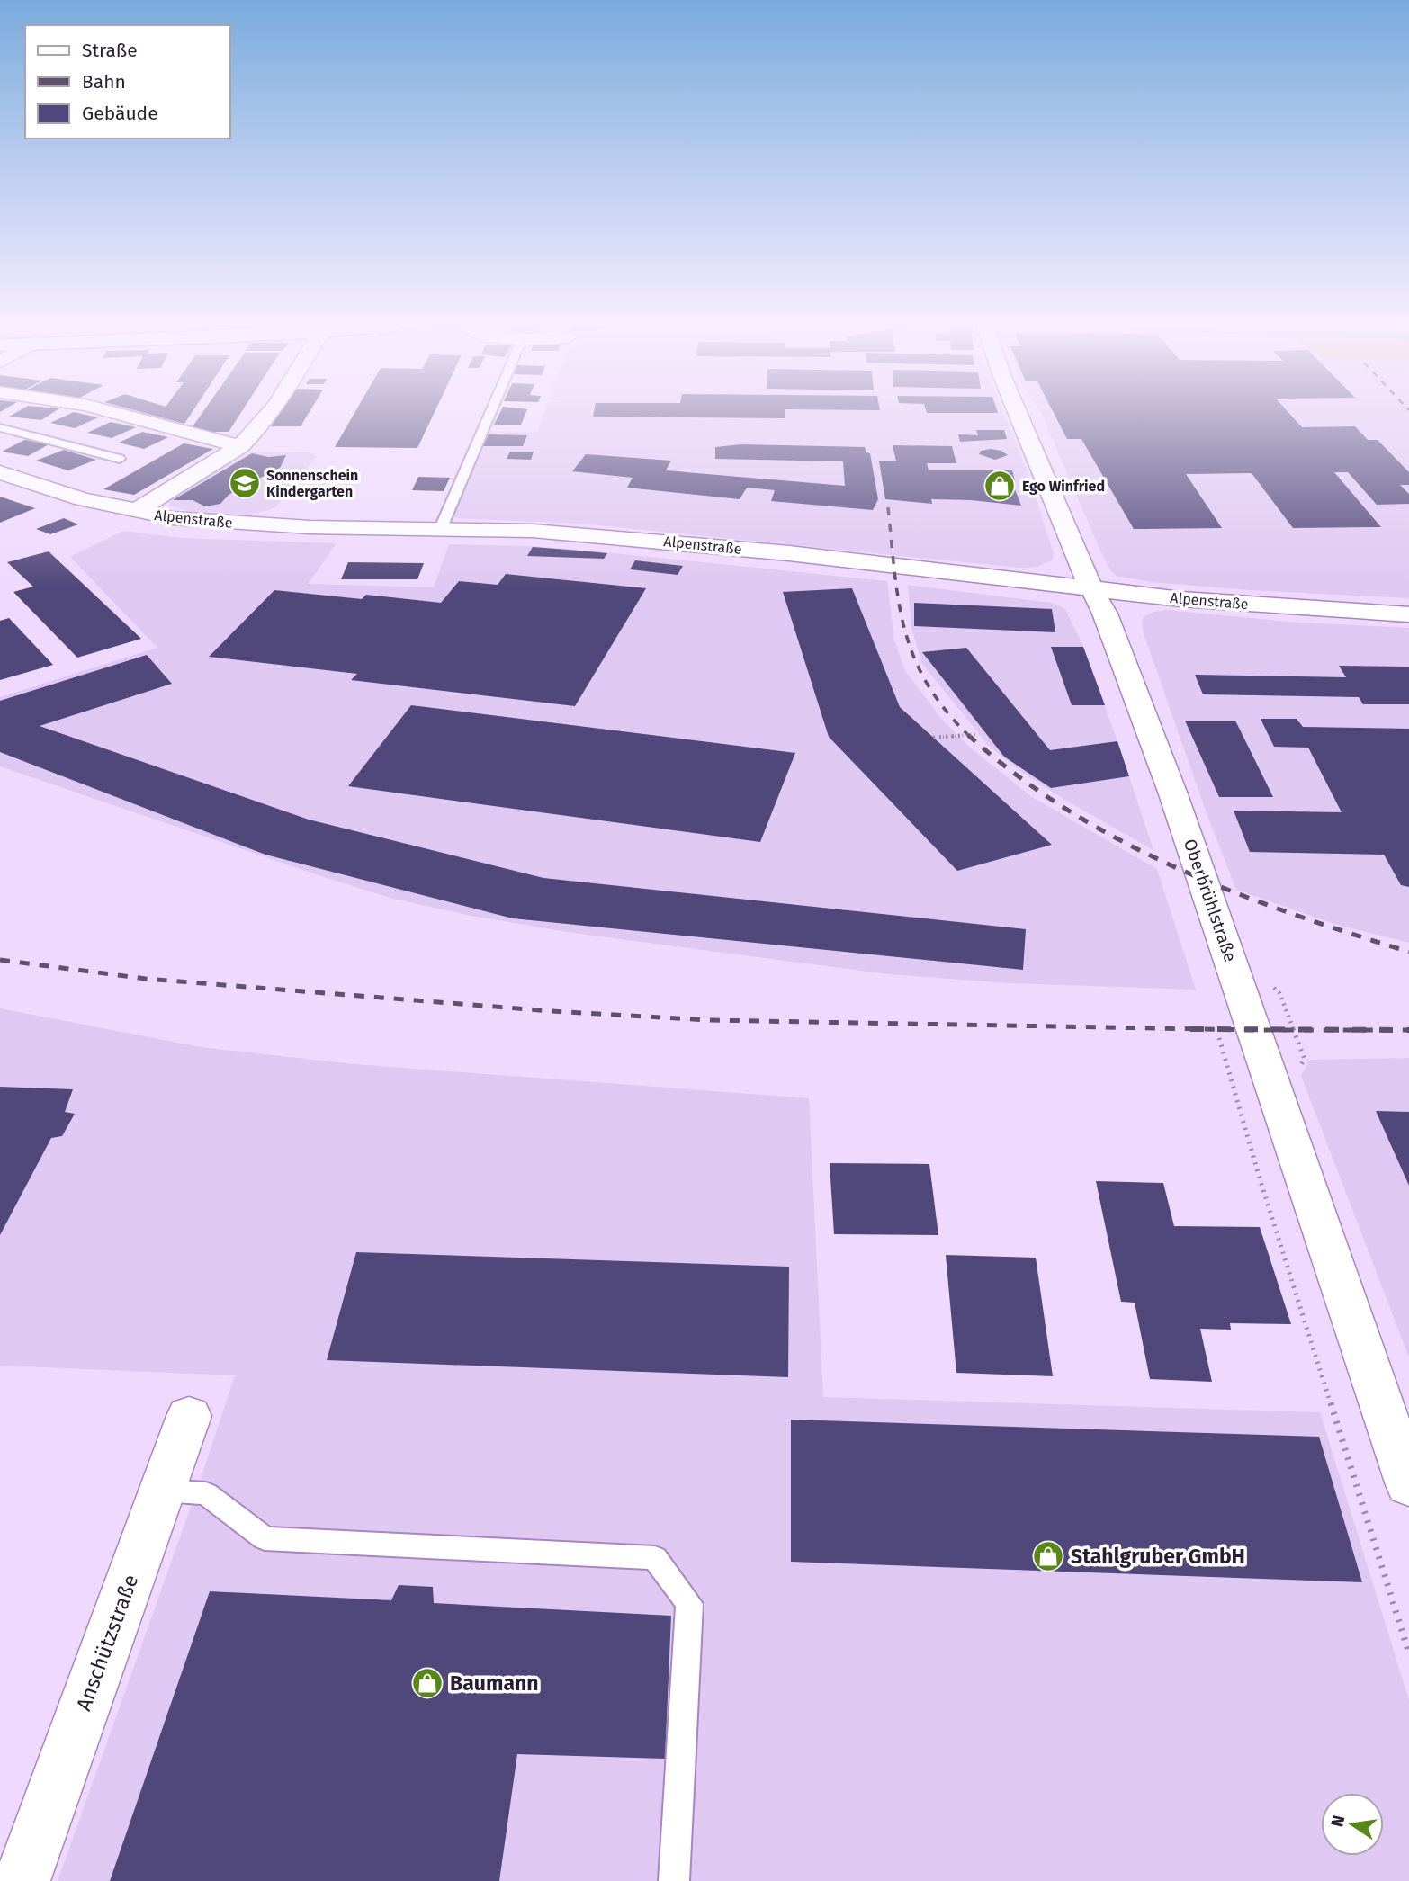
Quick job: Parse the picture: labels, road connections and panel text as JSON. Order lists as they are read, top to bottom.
{
  "streets": {
    "street": ["Alpenstraße", "Oberbrühlstraße", "Anschützstraße"]
  },
  "crossings": [
    ["Alpenstraße", "Oberbrühlstraße"]
  ],
  "places": {
    "school or university": ["Sonnenschein Kindergarten"],
    "shop": ["Ego Winfried", "Stahlgruber GmbH", "Baumann"]
  },
  "legend": ["Straße", "Bahn", "Gebäude"],
  "north": "left"
}
